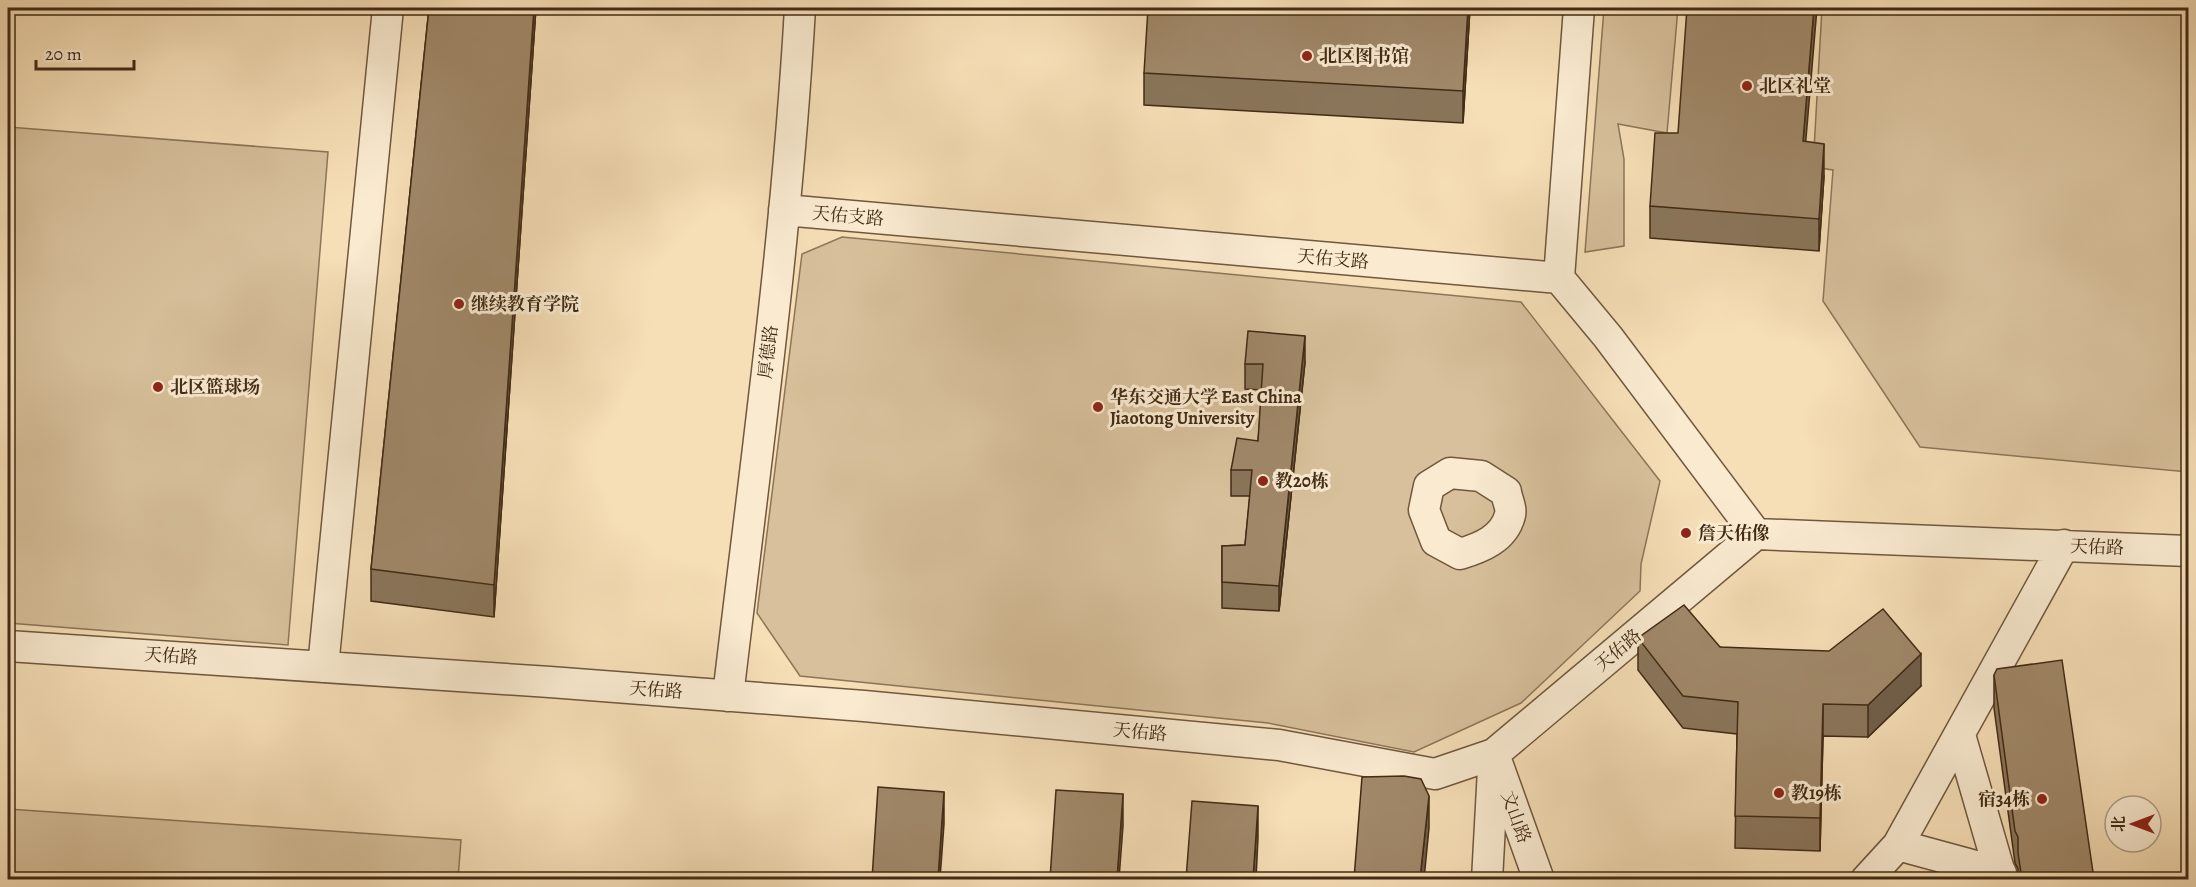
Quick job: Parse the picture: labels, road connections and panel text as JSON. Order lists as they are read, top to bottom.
{
  "streets": {
    "street": [
      "天佑支路",
      "厚德路",
      "天佑路",
      "文山路"
    ]
  },
  "crossings": [
    ["天佑支路", "厚德路"],
    ["厚德路", "天佑路"],
    ["天佑路", "文山路"]
  ],
  "places": [
    "北区图书馆",
    "北区礼堂",
    "继续教育学院",
    "北区篮球场",
    "华东交通大学 East China Jiaotong University",
    "教20栋",
    "詹天佑像",
    "教19栋",
    "宿34栋"
  ],
  "scale_bar": "20 m",
  "north": "left"
}
